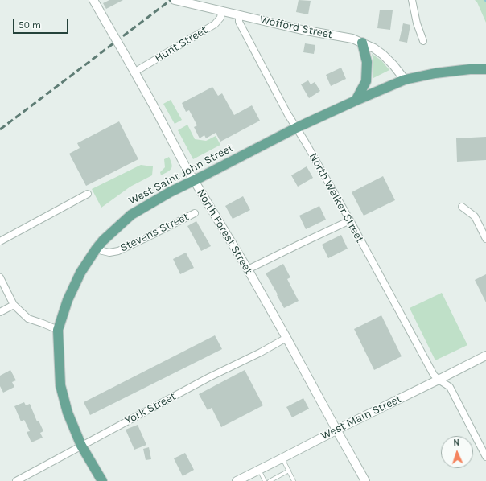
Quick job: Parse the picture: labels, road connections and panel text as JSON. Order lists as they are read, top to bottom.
{
  "streets": {
    "main road": ["West Saint John Street"],
    "street": [
      "Wofford Street",
      "Hunt Street",
      "North Walker Street",
      "North Forest Street",
      "Stevens Street",
      "York Street",
      "West Main Street"
    ]
  },
  "crossings": [
    ["Wofford Street", "Hunt Street"],
    ["Wofford Street", "West Saint John Street"],
    ["Wofford Street", "North Walker Street"],
    ["Hunt Street", "North Forest Street"],
    ["West Saint John Street", "North Walker Street"],
    ["West Saint John Street", "North Forest Street"],
    ["West Saint John Street", "Stevens Street"],
    ["West Saint John Street", "York Street"],
    ["North Walker Street", "West Main Street"],
    ["North Forest Street", "York Street"],
    ["North Forest Street", "West Main Street"]
  ],
  "scale_bar": "50 m",
  "north": "top"
}
